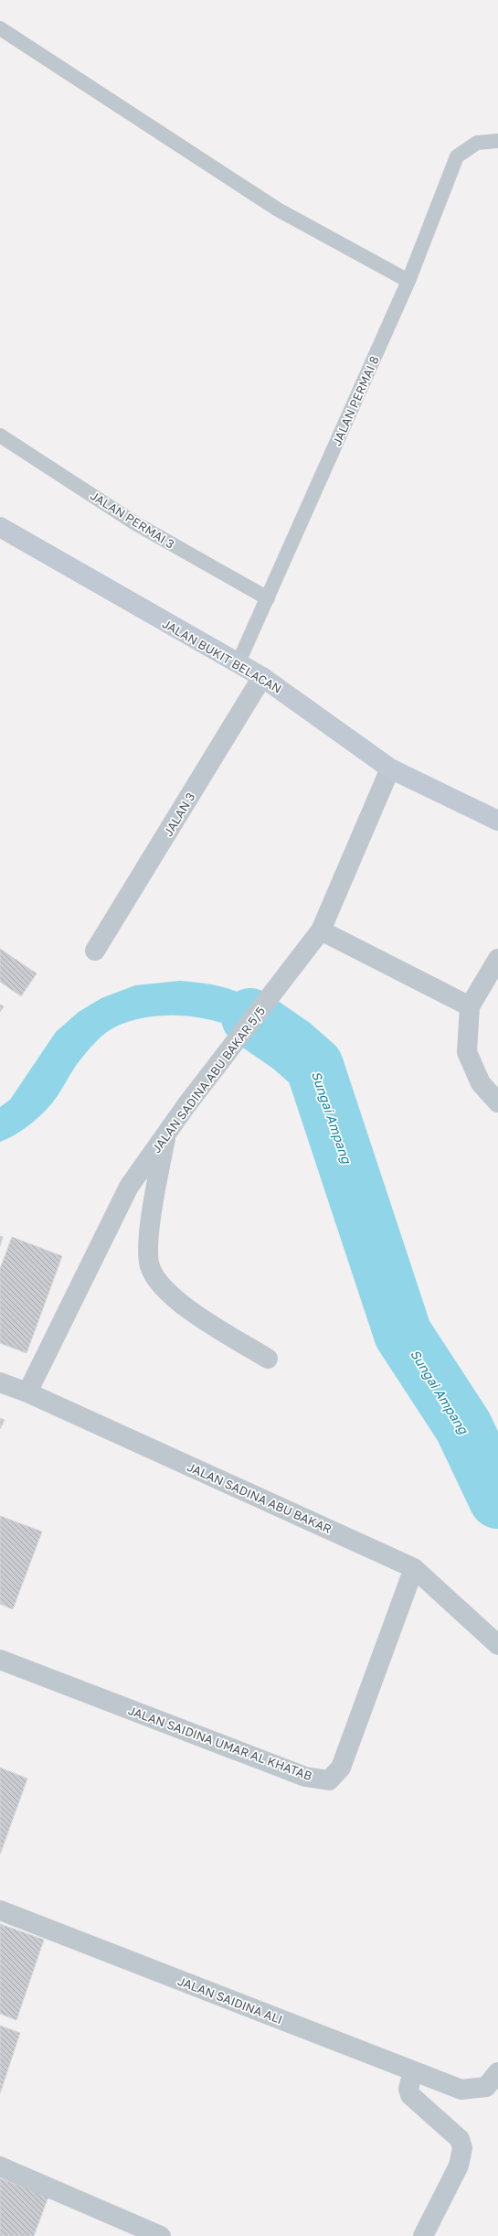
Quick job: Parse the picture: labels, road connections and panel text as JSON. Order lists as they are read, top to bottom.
{
  "streets": {
    "street": [
      "JALAN BUKIT BELACAN",
      "JALAN 3",
      "JALAN SADINA ABU BAKAR 5/5",
      "JALAN SADINA ABU BAKAR",
      "JALAN SAIDINA UMAR AL KHATAB",
      "JALAN SAIDINA ALI"
    ],
    "lane": ["JALAN PERMAI 8", "JALAN PERMAI 3"]
  },
  "crossings": [
    ["JALAN PERMAI 8", "JALAN PERMAI 3"],
    ["JALAN PERMAI 8", "JALAN BUKIT BELACAN"],
    ["JALAN BUKIT BELACAN", "JALAN 3"],
    ["JALAN BUKIT BELACAN", "JALAN SADINA ABU BAKAR 5/5"],
    ["JALAN SADINA ABU BAKAR 5/5", "JALAN SADINA ABU BAKAR"],
    ["JALAN SADINA ABU BAKAR", "JALAN SAIDINA UMAR AL KHATAB"]
  ],
  "water": ["Sungai Ampang"]
}
